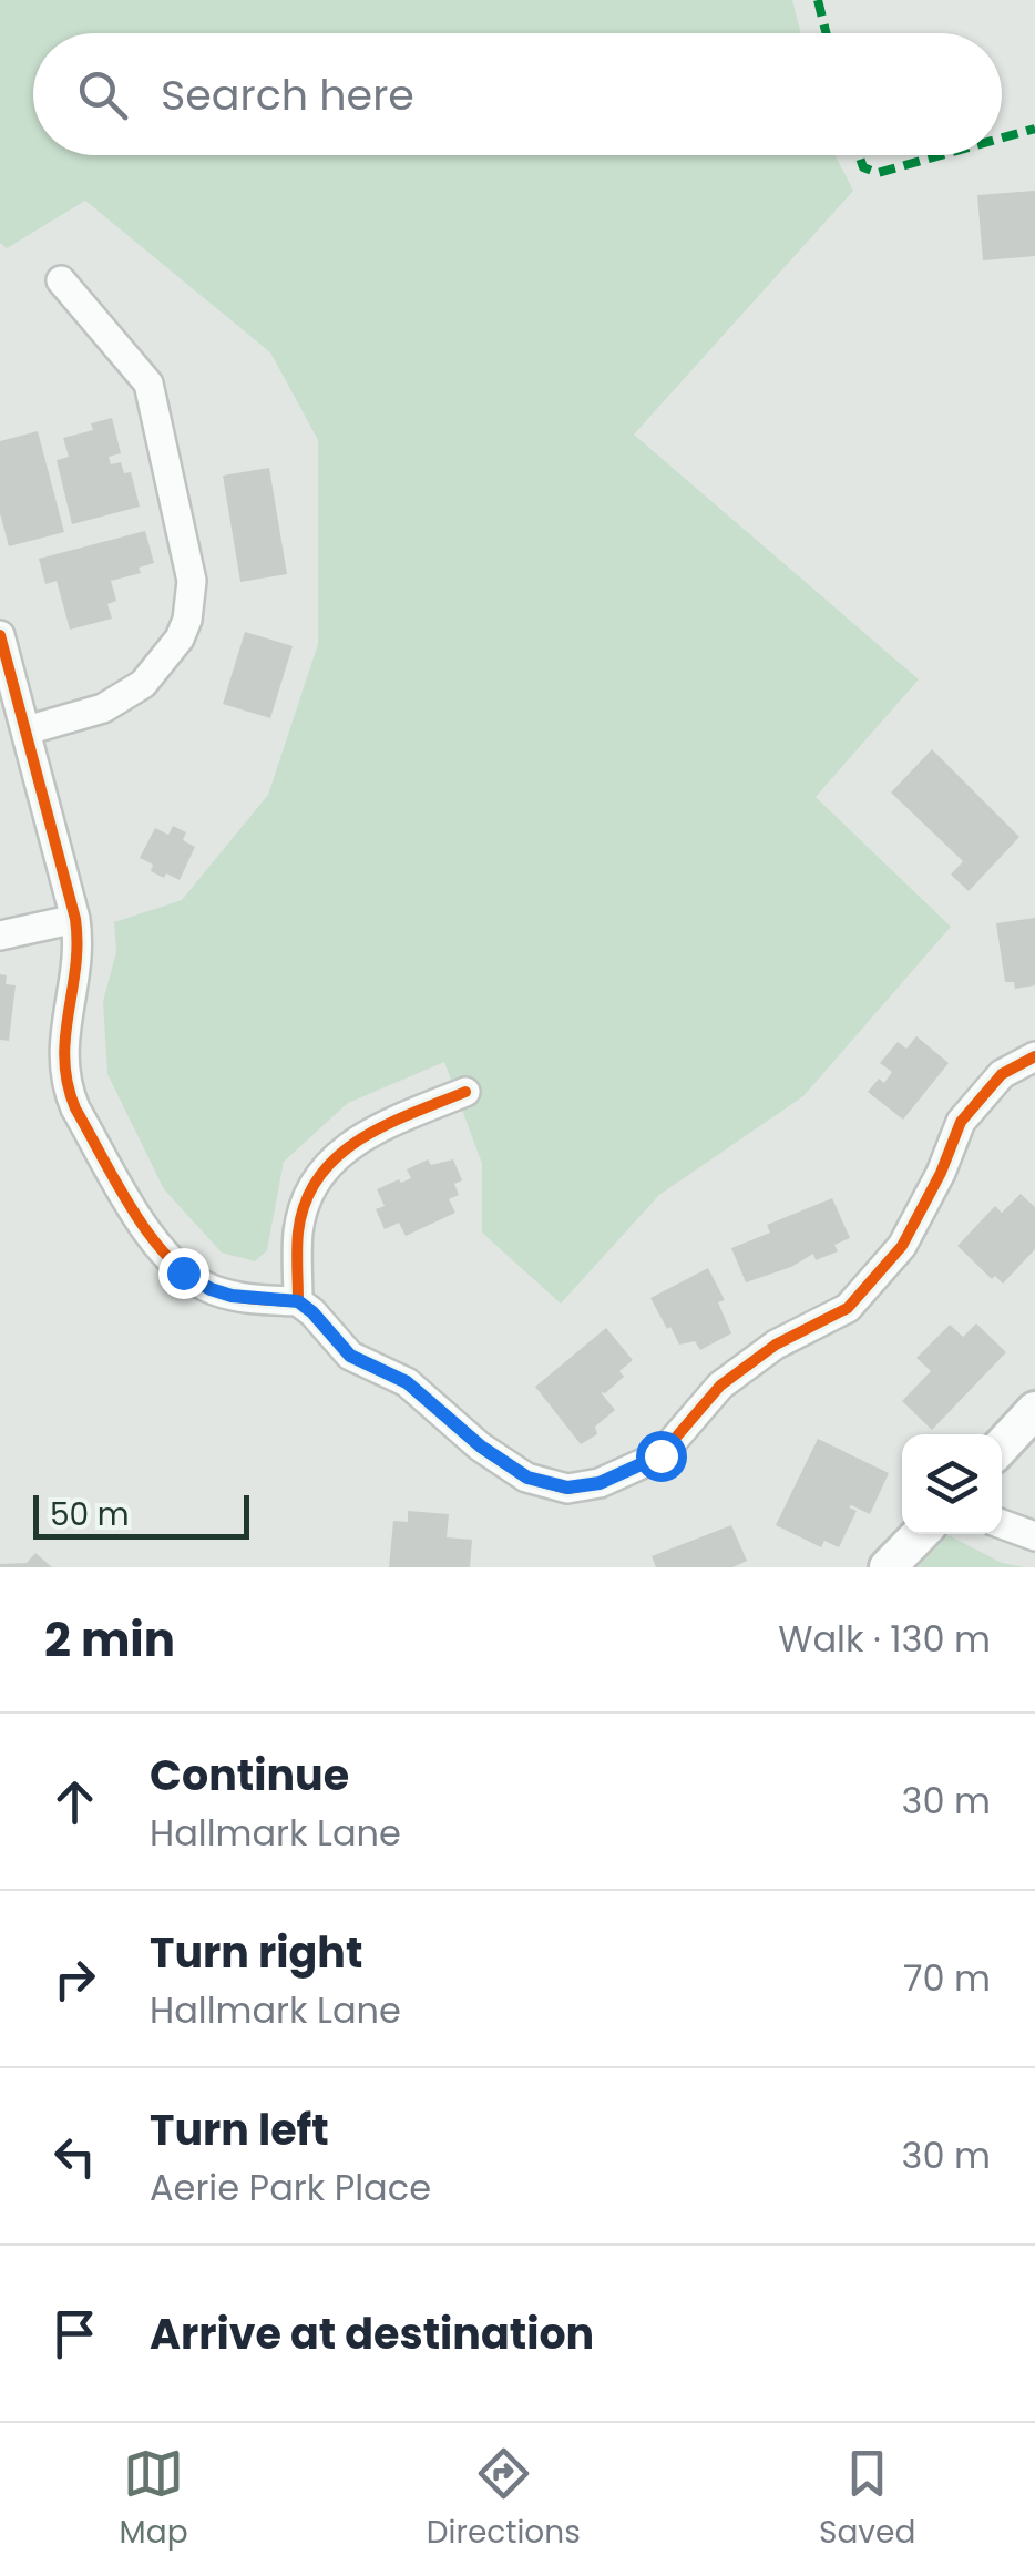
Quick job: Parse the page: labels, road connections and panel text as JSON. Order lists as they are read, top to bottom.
{
  "scale_bar": "50 m",
  "page": {
    "search": "Search here",
    "scale": "50 m",
    "heading": ["2 min", "Walk · 130 m"],
    "list": [
      ["Continue", "Hallmark Lane", "30 m"],
      ["Turn right", "Hallmark Lane", "70 m"],
      ["Turn left", "Aerie Park Place", "30 m"],
      "Arrive at destination"
    ],
    "nav": ["Map", "Directions", "Saved"]
  }
}
